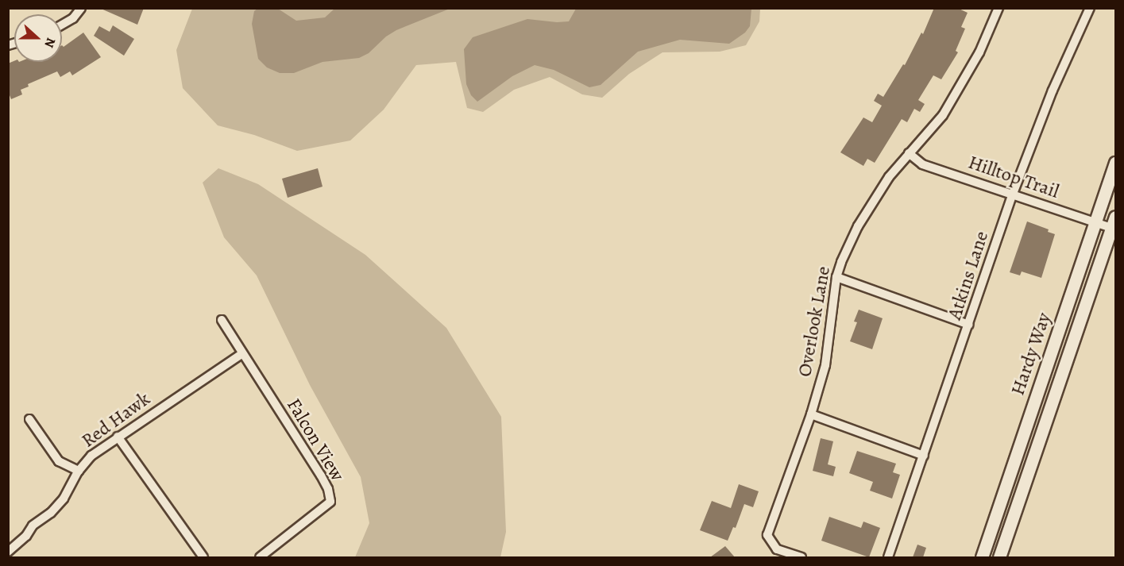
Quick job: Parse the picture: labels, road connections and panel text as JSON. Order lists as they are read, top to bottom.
{
  "streets": {
    "main road": ["Hardy Way"],
    "street": [
      "Hilltop Trail",
      "Atkins Lane",
      "Overlook Lane",
      "Red Hawk",
      "Falcon View"
    ]
  },
  "crossings": [
    ["Hilltop Trail", "Atkins Lane"],
    ["Hilltop Trail", "Overlook Lane"],
    ["Hilltop Trail", "Hardy Way"],
    ["Red Hawk", "Falcon View"]
  ],
  "north": "right"
}
